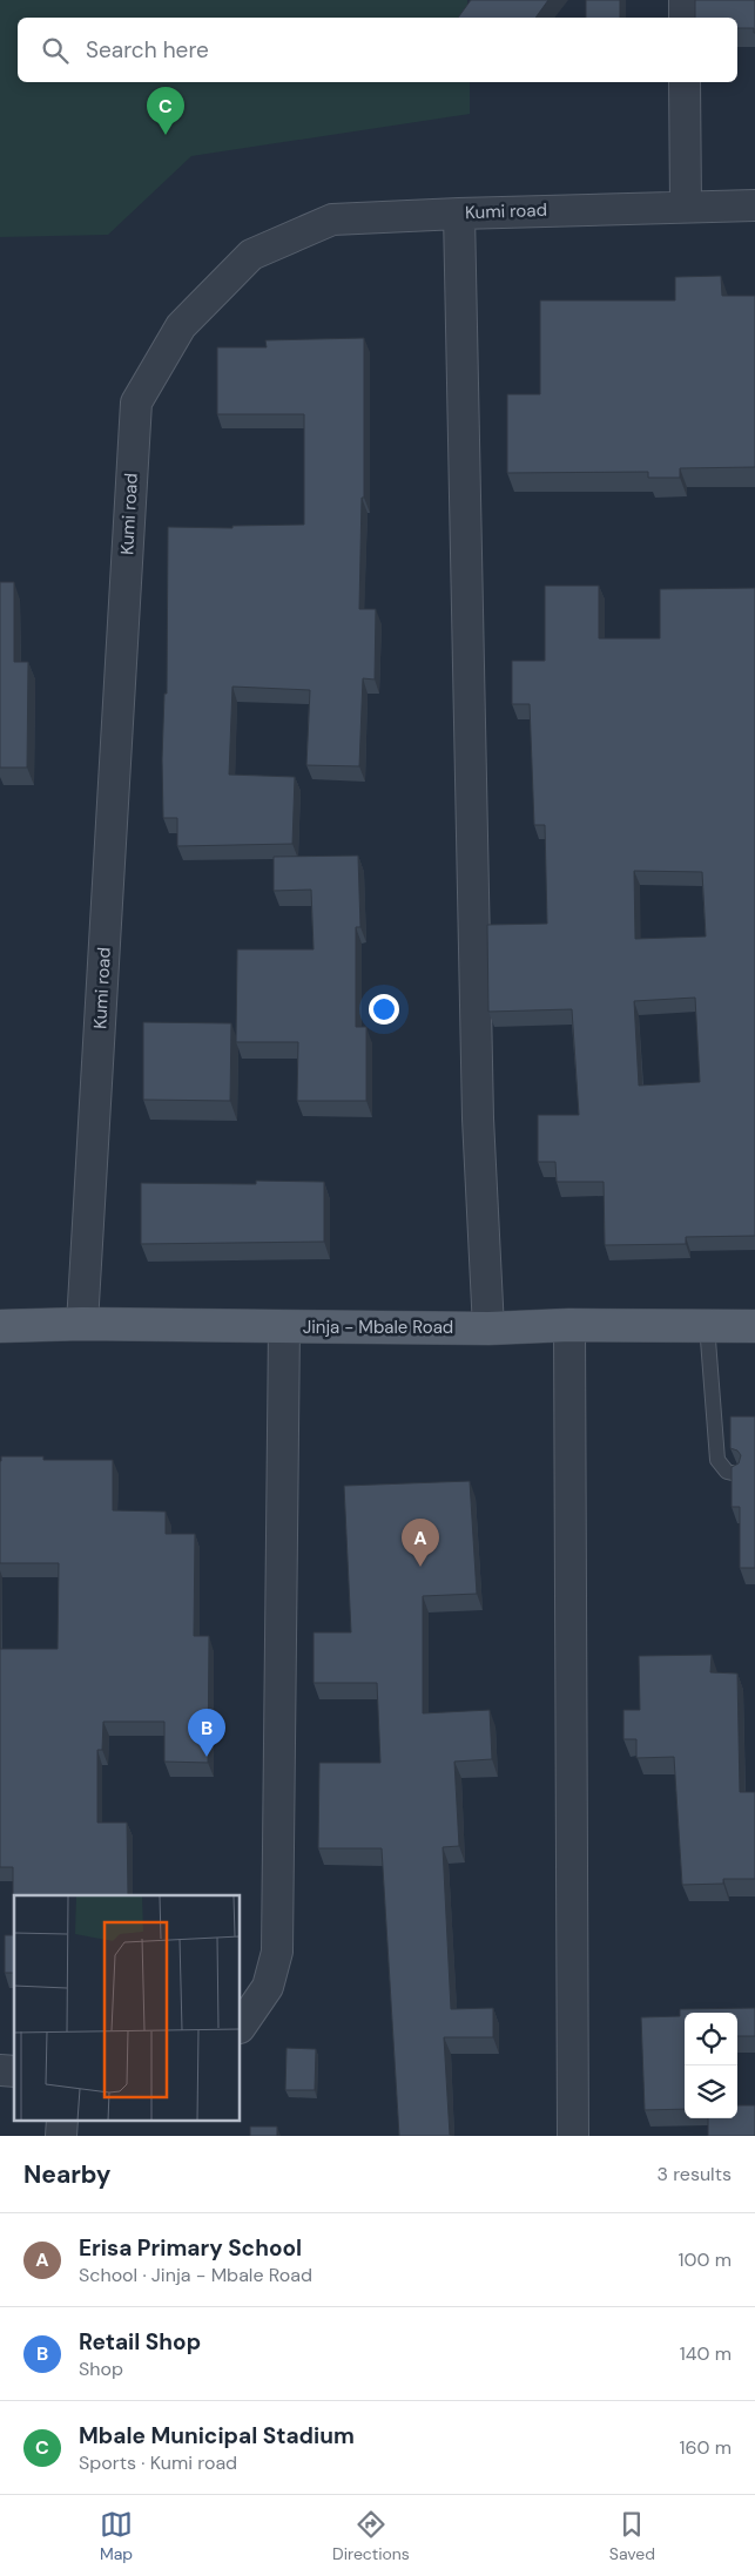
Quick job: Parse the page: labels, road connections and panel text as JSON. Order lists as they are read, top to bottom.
{
  "streets": {
    "main road": ["Jinja - Mbale Road"],
    "street": ["Kumi road"]
  },
  "crossings": [
    ["Kumi road", "Jinja - Mbale Road"]
  ],
  "page": {
    "search": "Search here",
    "pins": ["C", "A", "B"],
    "heading": ["Nearby", "3 results"],
    "list": [
      {
        "mark": "A",
        "name": "Erisa Primary School",
        "note": "School · Jinja - Mbale Road",
        "value": "100 m"
      },
      {
        "mark": "B",
        "name": "Retail Shop",
        "note": "Shop",
        "value": "140 m"
      },
      {
        "mark": "C",
        "name": "Mbale Municipal Stadium",
        "note": "Sports · Kumi road",
        "value": "160 m"
      }
    ],
    "nav": ["Map", "Directions", "Saved"]
  }
}
